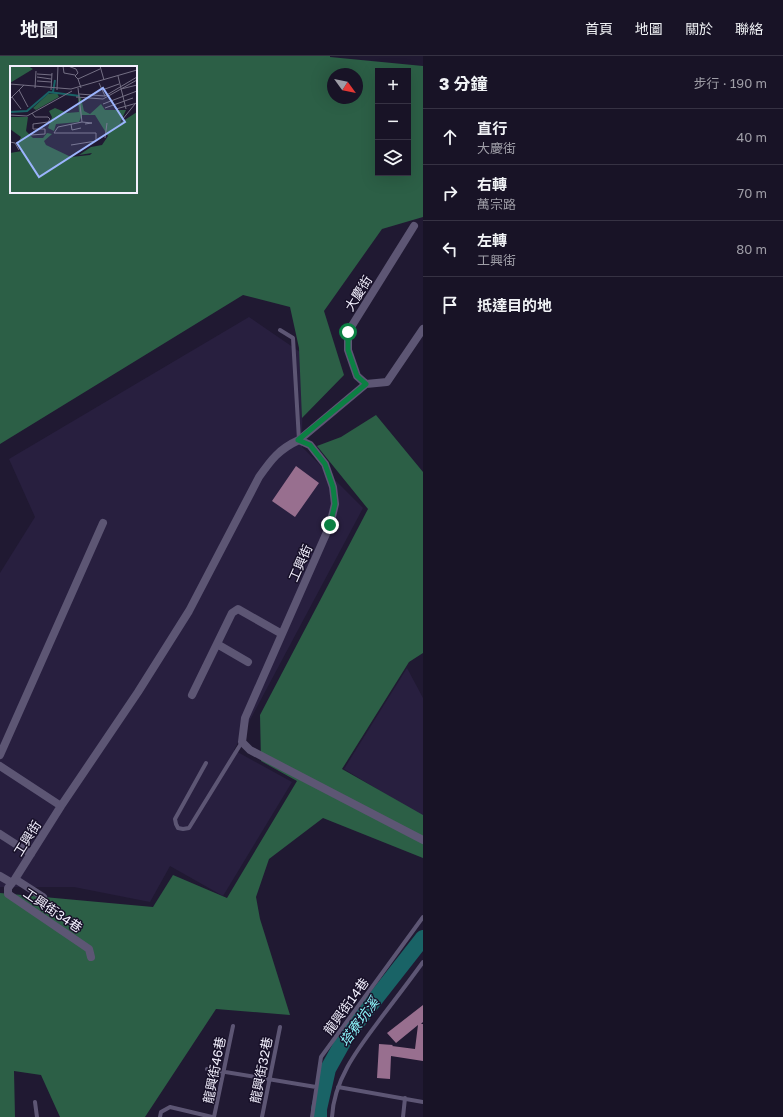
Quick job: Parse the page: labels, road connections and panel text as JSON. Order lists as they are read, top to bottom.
{
  "streets": {
    "street": ["大慶街", "工興街", "工興街34巷"],
    "lane": ["龍興街14巷", "龍興街46巷", "龍興街32巷"]
  },
  "crossings": [
    ["工興街", "工興街34巷"]
  ],
  "water": ["塔寮坑溪"],
  "north": "bottom right",
  "page": {
    "header": "地圖",
    "nav": [
      "首頁",
      "地圖",
      "關於",
      "聯絡"
    ],
    "heading": ["3 分鐘", "步行 · 190 m"],
    "map_buttons": ["+", "−"],
    "list": [
      ["直行", "大慶街", "40 m"],
      ["右轉", "萬宗路", "70 m"],
      ["左轉", "工興街", "80 m"],
      "抵達目的地"
    ]
  }
}
